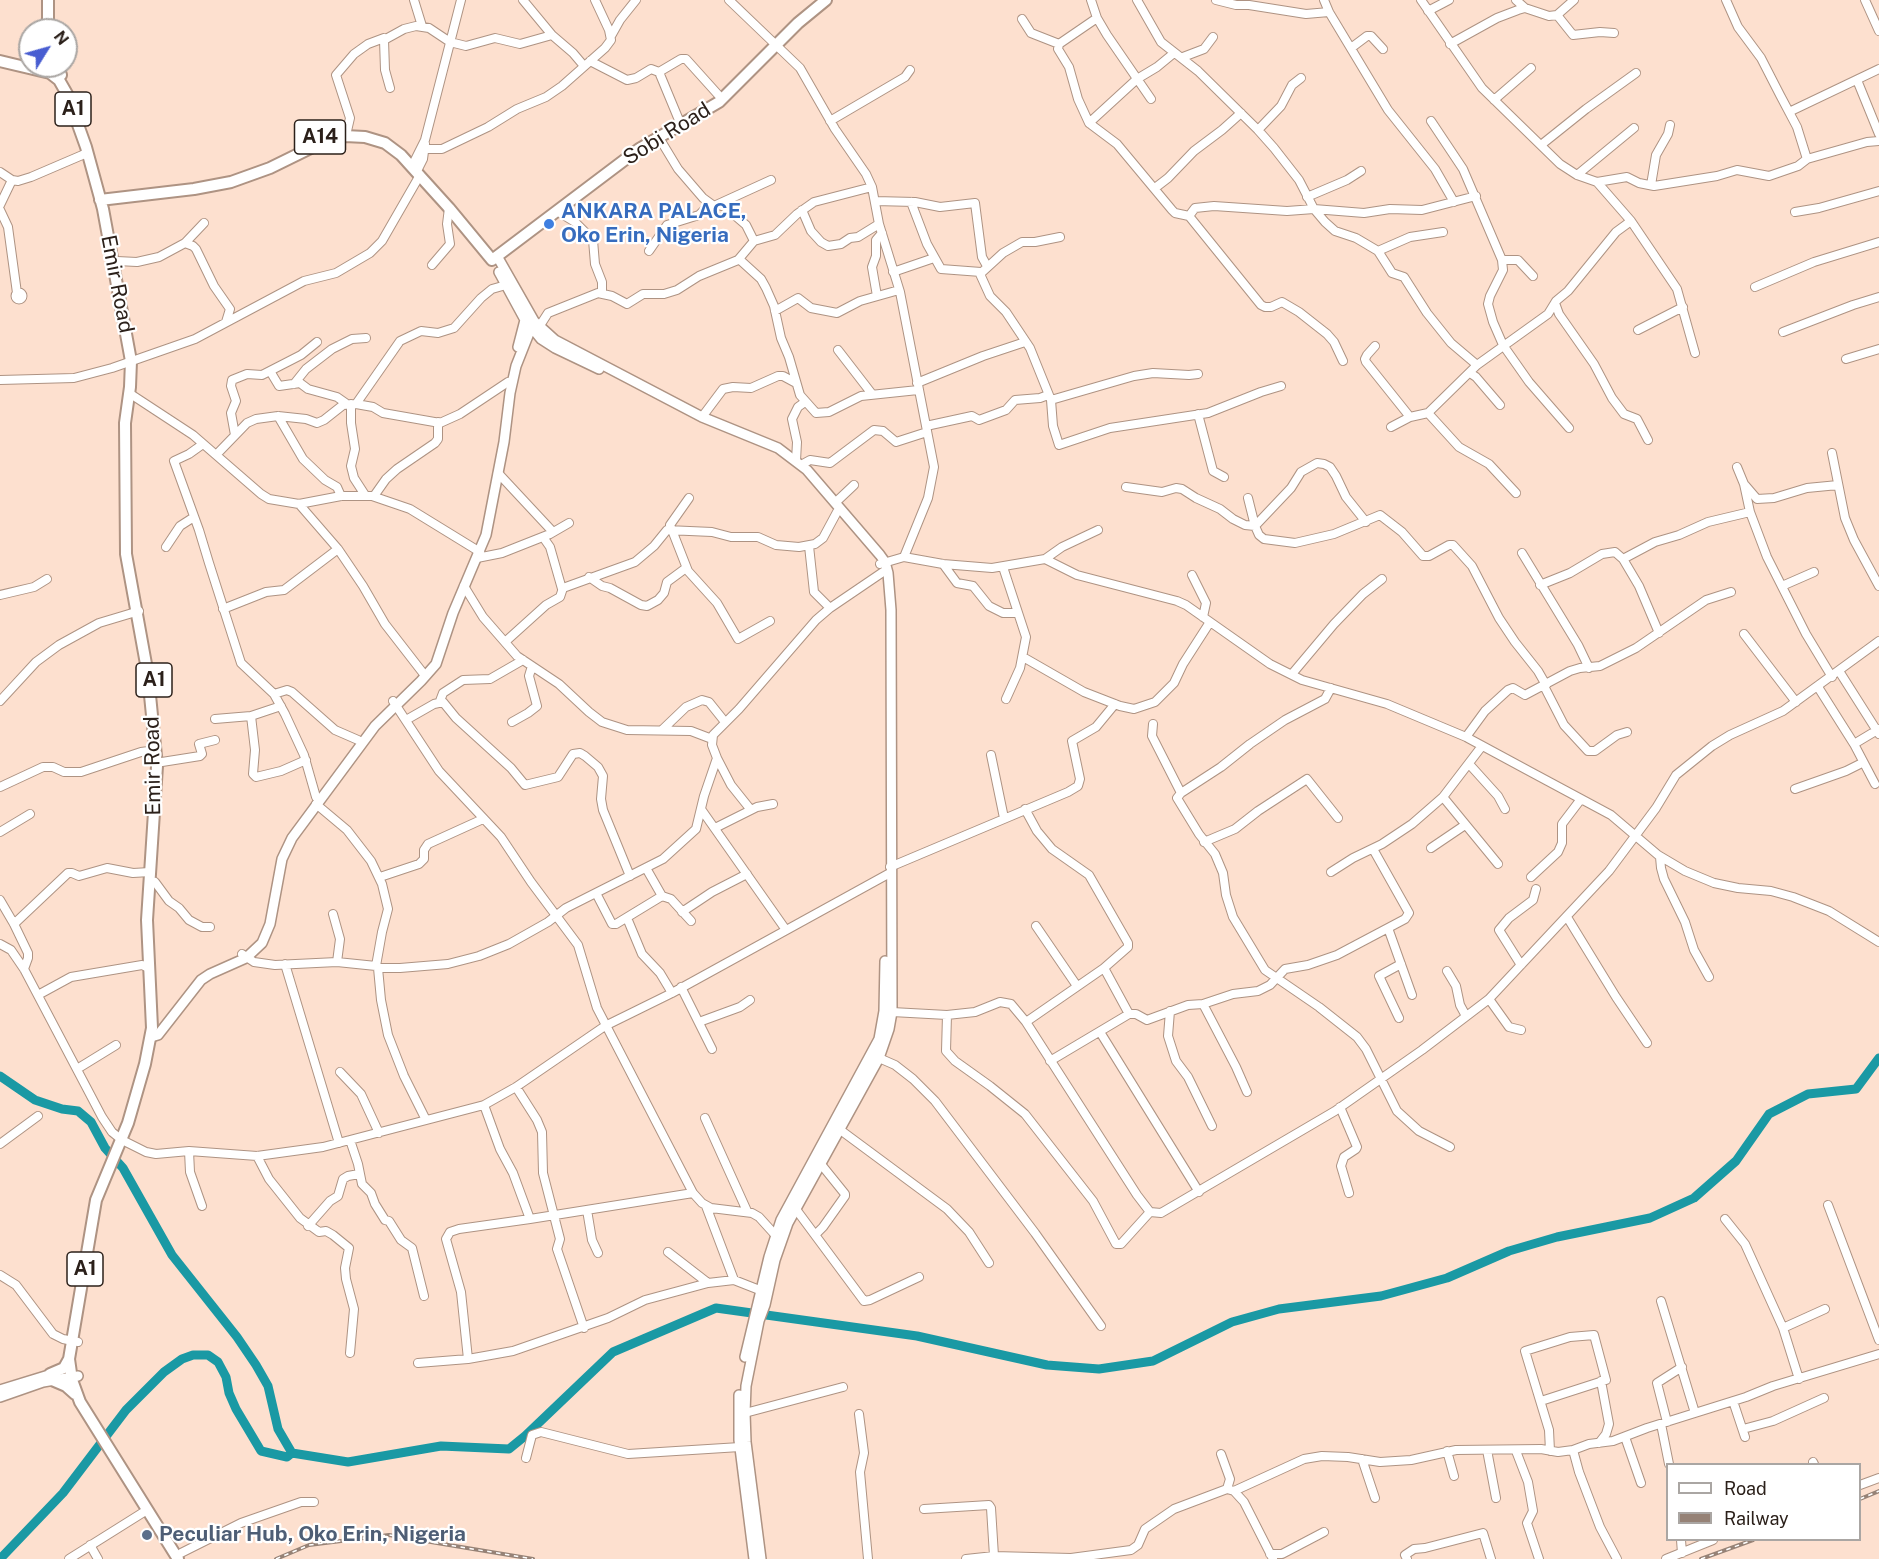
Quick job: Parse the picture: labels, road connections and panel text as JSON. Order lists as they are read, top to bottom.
{
  "streets": {
    "highway": [
      "A1",
      "Sobi Road",
      "A14",
      "Emir Road"
    ]
  },
  "crossings": [
    ["A1", "Emir Road"],
    ["Sobi Road", "A14"],
    ["A14", "Emir Road"]
  ],
  "places": ["ANKARA PALACE, Oko Erin, Nigeria", "Peculiar Hub, Oko Erin, Nigeria"],
  "legend": ["Road", "Railway"],
  "north": "top right"
}
